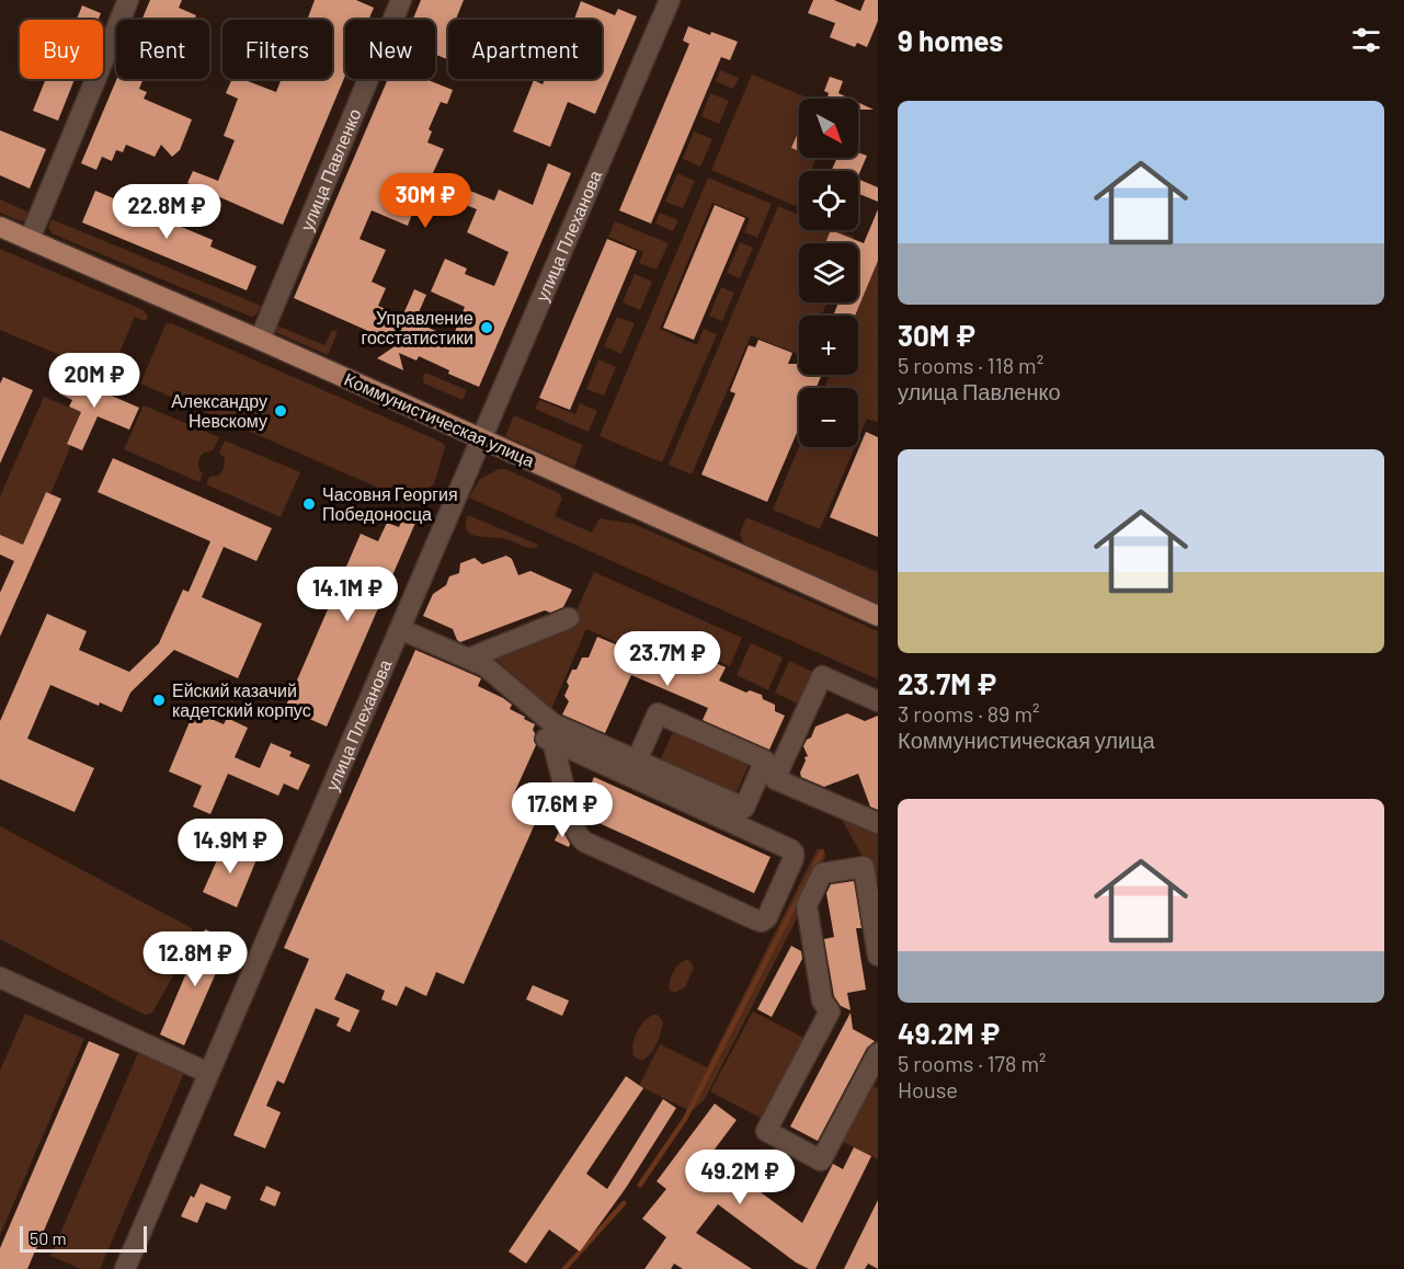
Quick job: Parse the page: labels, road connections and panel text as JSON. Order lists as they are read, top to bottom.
{
  "streets": {
    "main road": ["Коммунистическая улица"],
    "street": ["улица Павленко", "улица Плеханова"]
  },
  "crossings": [
    ["улица Павленко", "Коммунистическая улица"],
    ["улица Плеханова", "Коммунистическая улица"]
  ],
  "places": [
    "Управление госстатистики",
    "Александру Невскому",
    "Часовня Георгия Победоносца",
    "Ейский казачий кадетский корпус"
  ],
  "scale_bar": "50 m",
  "north": "bottom right",
  "page": {
    "heading": "9 homes",
    "chip": [
      "Buy",
      "Rent",
      "Filters",
      "New",
      "Apartment"
    ],
    "list": [
      {
        "name": "30M ₽",
        "note": "5 rooms · 118 m² · улица Павленко"
      },
      {
        "name": "23.7M ₽",
        "note": "3 rooms · 89 m² · Коммунистическая улица"
      },
      {
        "name": "49.2M ₽",
        "note": "5 rooms · 178 m² · House"
      }
    ],
    "map_buttons": ["+", "−"],
    "price": [
      "30M ₽",
      "22.8M ₽",
      "20M ₽",
      "14.1M ₽",
      "23.7M ₽",
      "17.6M ₽",
      "14.9M ₽",
      "12.8M ₽",
      "49.2M ₽"
    ],
    "scale": "50 m"
  }
}
